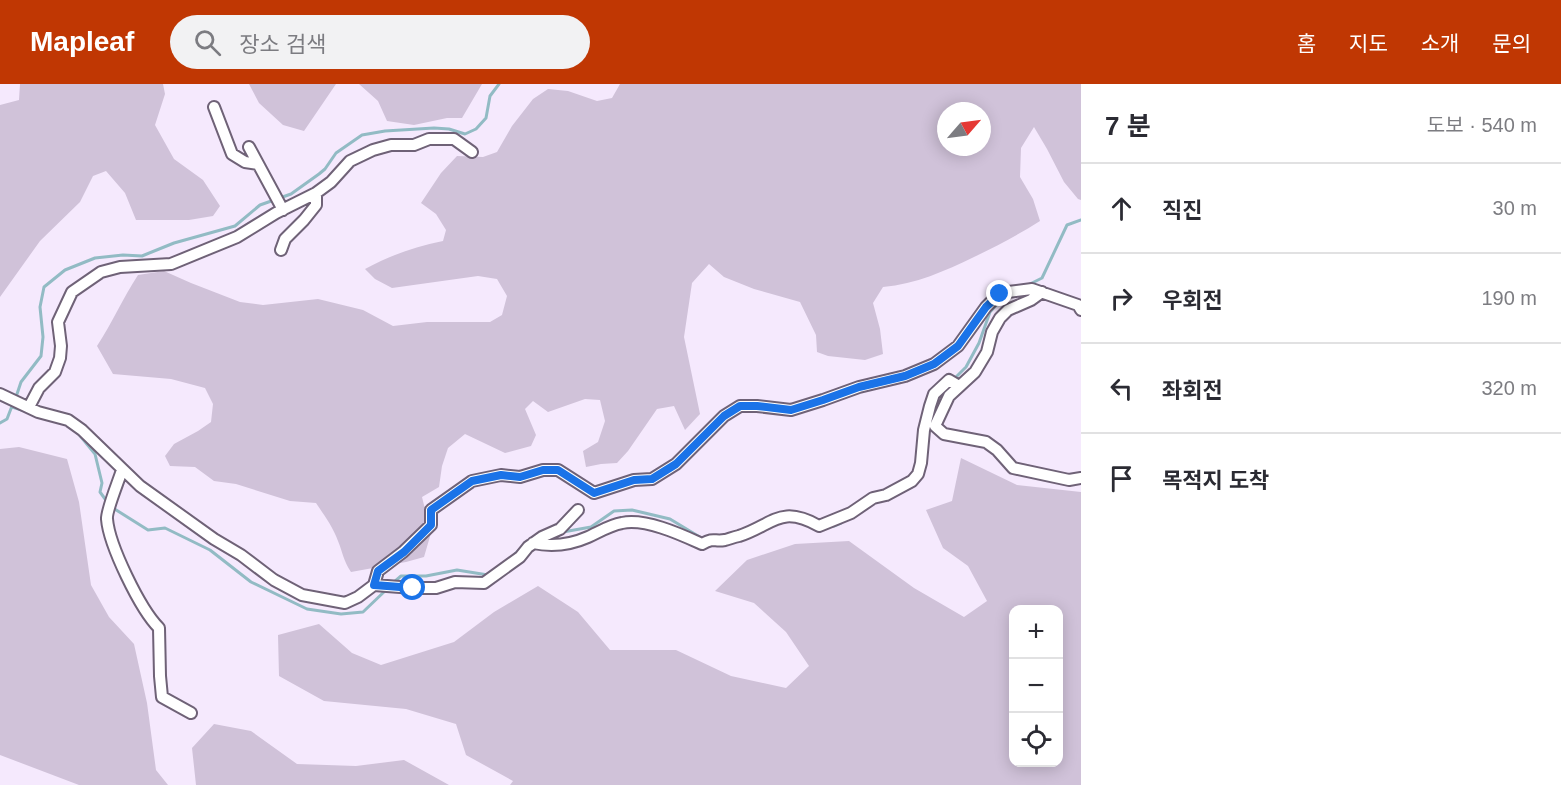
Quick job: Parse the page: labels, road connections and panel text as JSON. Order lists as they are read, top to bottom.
{
  "north": "top right",
  "page": {
    "header": "Mapleaf",
    "search": "장소 검색",
    "nav": [
      "홈",
      "지도",
      "소개",
      "문의"
    ],
    "heading": ["7 분", "도보 · 540 m"],
    "list": [
      ["직진", "30 m"],
      ["우회전", "190 m"],
      ["좌회전", "320 m"],
      "목적지 도착"
    ],
    "map_buttons": ["+", "−"]
  }
}
